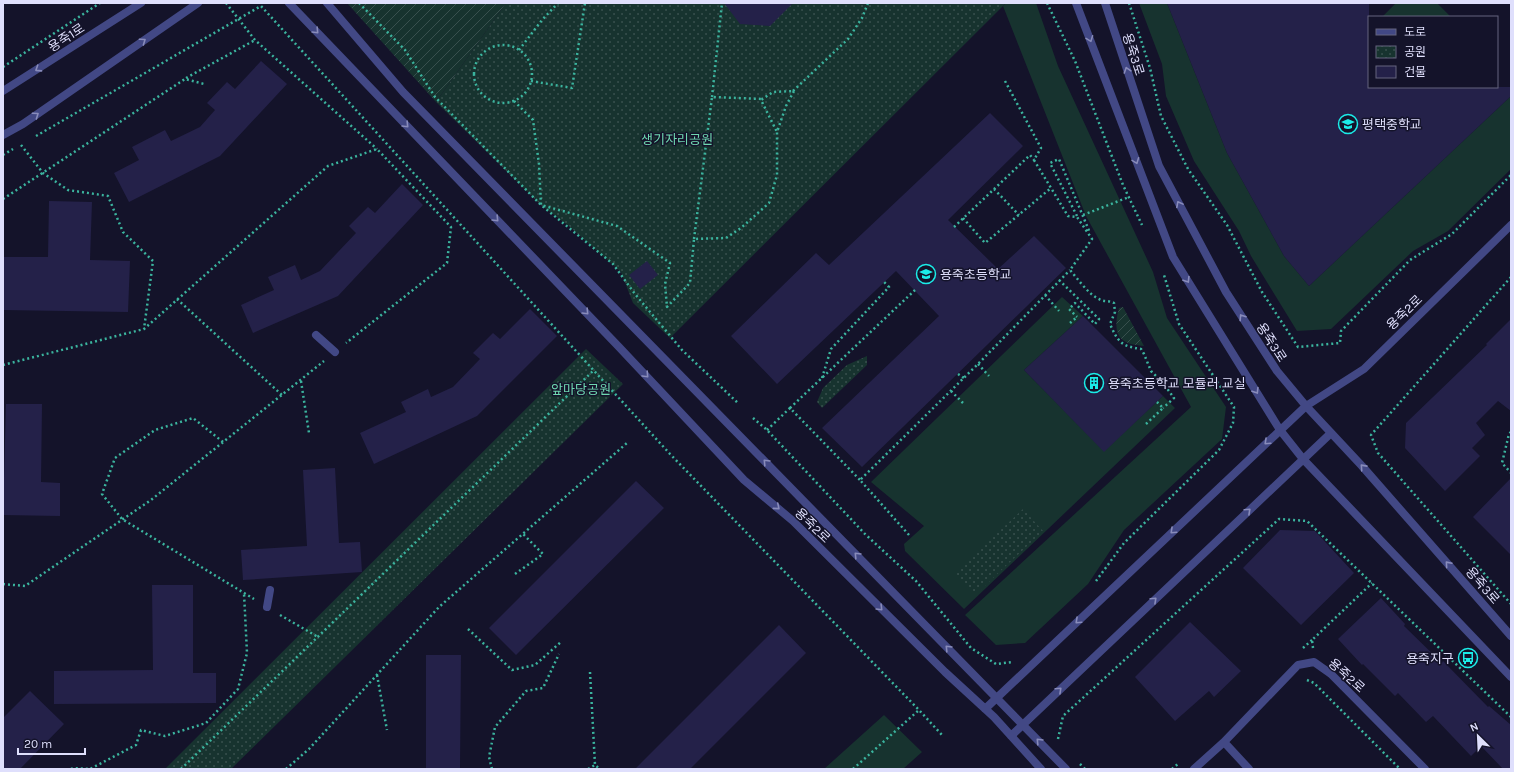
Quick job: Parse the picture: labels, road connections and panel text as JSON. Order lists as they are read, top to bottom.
{
  "streets": {
    "street": ["용죽1로", "용죽3로", "용죽2로"]
  },
  "crossings": [
    ["용죽3로", "용죽2로"]
  ],
  "parks": ["생기자리공원", "앞마당공원"],
  "places": {
    "school or university": ["평택중학교", "용죽초등학교"],
    "building": ["용죽초등학교 모듈러 교실"],
    "bus stop": ["용죽지구"]
  },
  "legend": ["도로", "공원", "건물"],
  "scale_bar": "20 m",
  "north": "top left"
}
